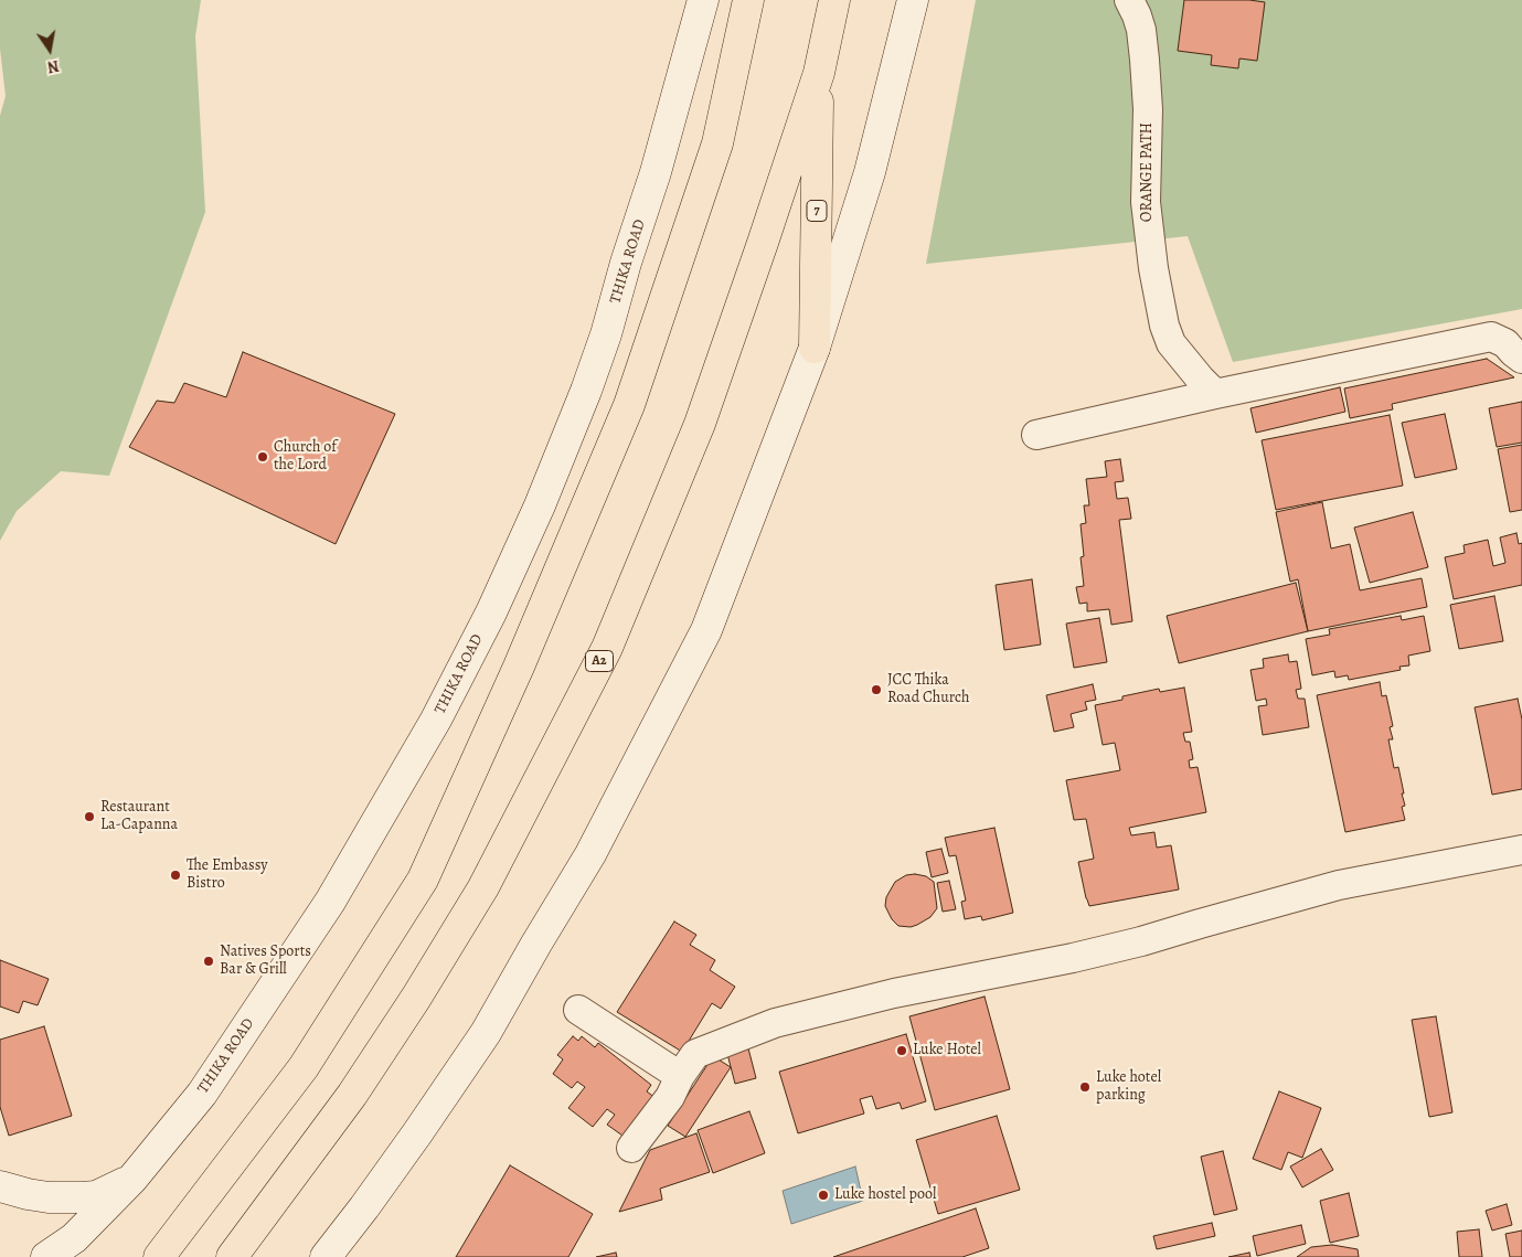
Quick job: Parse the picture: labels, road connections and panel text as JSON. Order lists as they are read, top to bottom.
{
  "streets": {
    "highway": ["7", "A2"],
    "main road": ["THIKA ROAD"],
    "street": ["ORANGE PATH"]
  },
  "crossings": [
    ["7", "A2"]
  ],
  "places": [
    "Church of the Lord",
    "JCC Thika Road Church",
    "Restaurant La-Capanna",
    "The Embassy Bistro",
    "Natives Sports Bar & Grill",
    "Luke Hotel",
    "Luke hotel parking",
    "Luke hostel pool"
  ],
  "north": "bottom"
}
